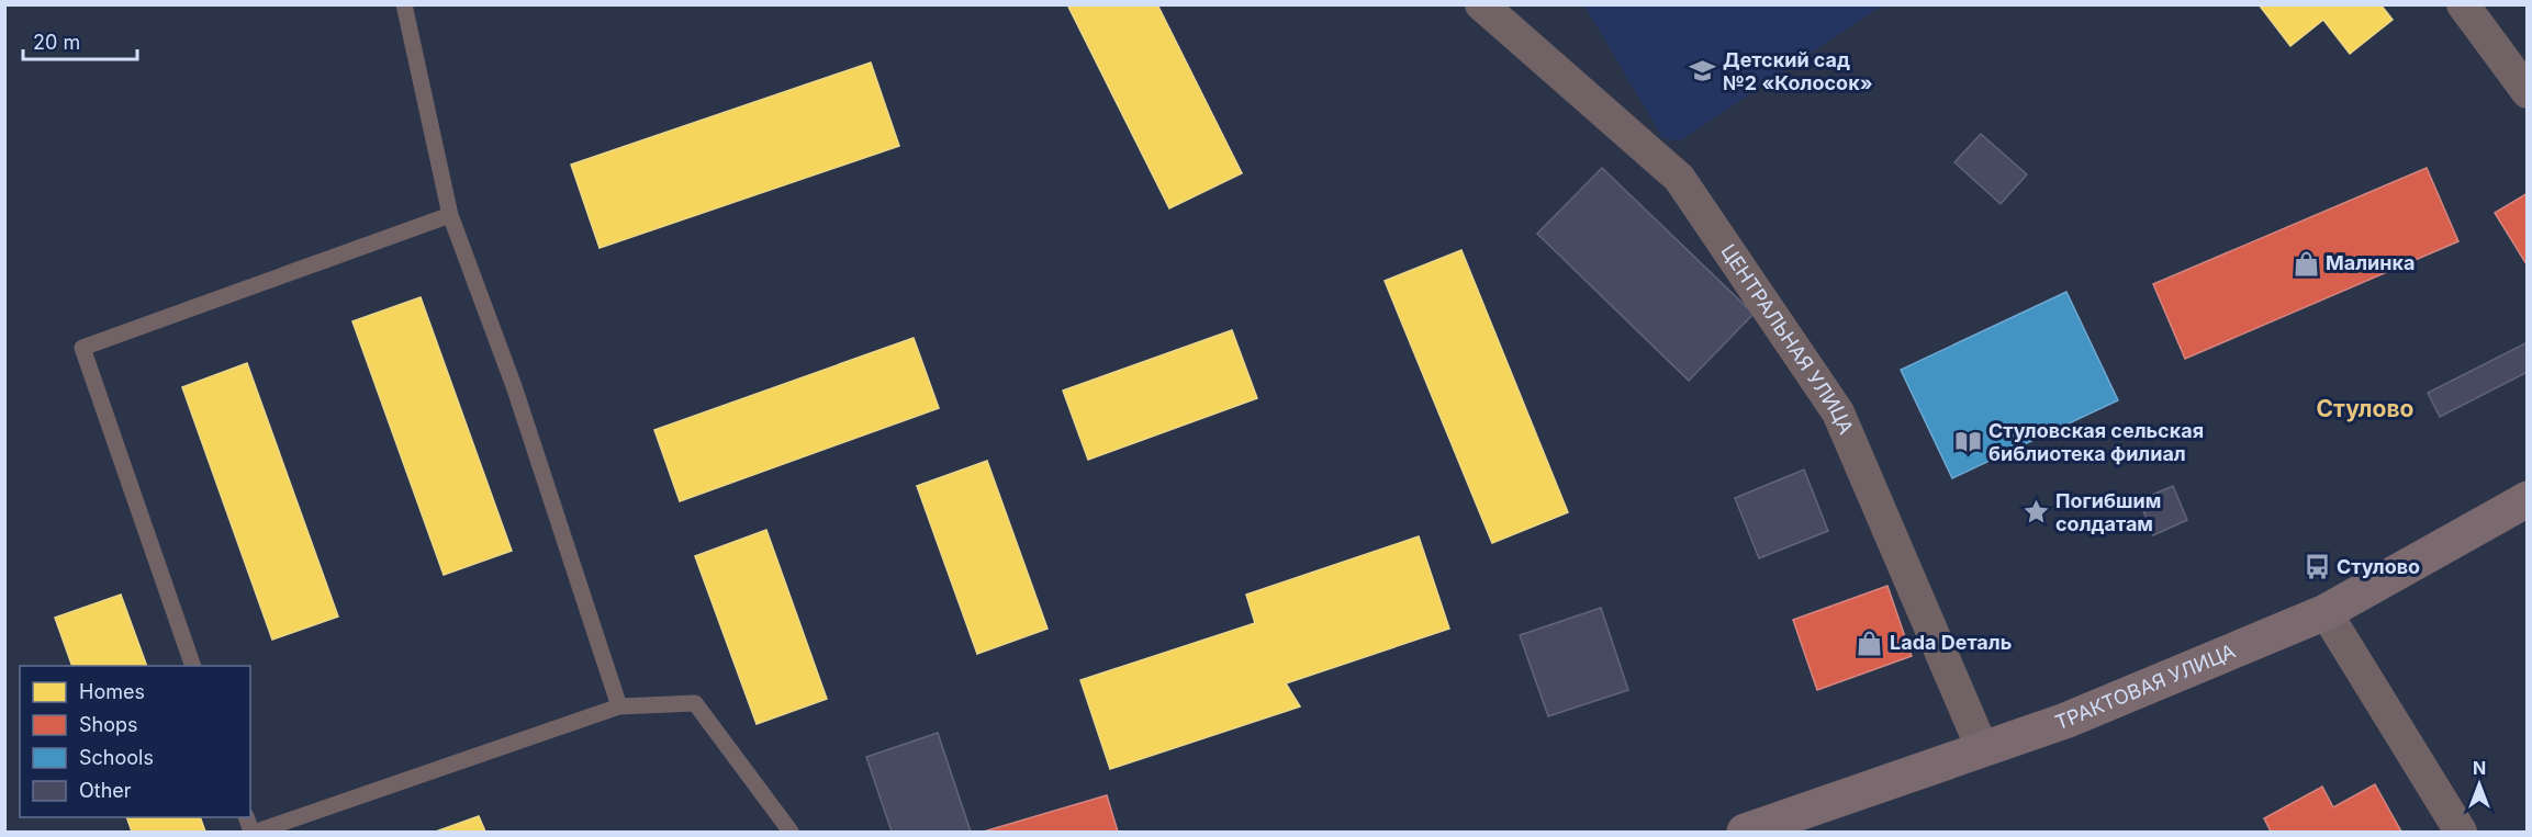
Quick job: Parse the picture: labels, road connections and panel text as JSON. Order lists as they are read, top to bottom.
{
  "streets": {
    "highway": ["ТРАКТОВАЯ УЛИЦА"],
    "street": ["ЦЕНТРАЛЬНАЯ УЛИЦА"]
  },
  "crossings": [
    ["ЦЕНТРАЛЬНАЯ УЛИЦА", "ТРАКТОВАЯ УЛИЦА"]
  ],
  "districts": ["Стулово"],
  "places": {
    "school or university": ["Детский сад №2 «Колосок»"],
    "shop": ["Малинка", "Lada Dеталь"],
    "library": ["Стуловская сельская библиотека филиал"],
    "place": ["Погибшим солдатам"],
    "bus stop": ["Стулово"]
  },
  "legend": [
    "Homes",
    "Shops",
    "Schools",
    "Other"
  ],
  "scale_bar": "20 m",
  "north": "top"
}
